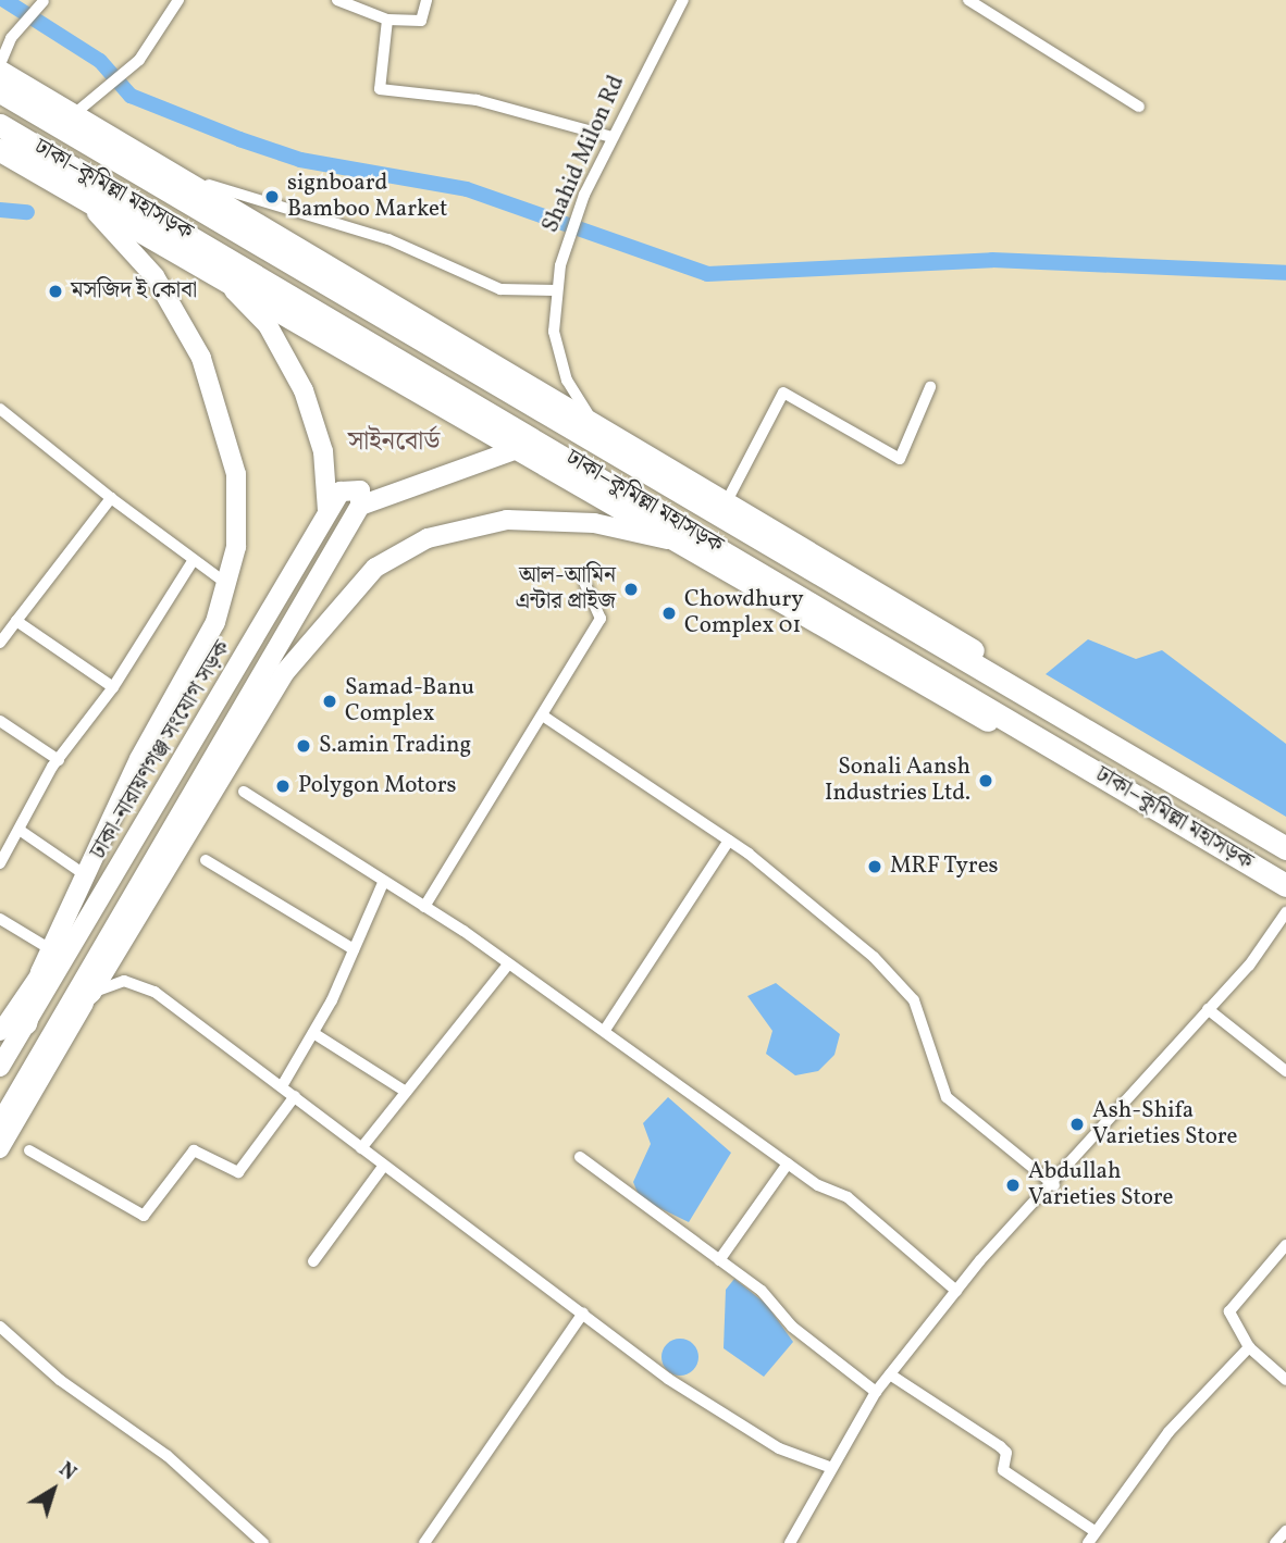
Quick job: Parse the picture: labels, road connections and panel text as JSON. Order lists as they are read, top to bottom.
{
  "streets": {
    "highway": ["ঢাকা–কুমিল্লা মহাসড়ক"],
    "main road": ["ঢাকা-নারায়ণগঞ্জ সংযোগ সড়ক"],
    "street": ["Shahid Milon Rd"]
  },
  "districts": ["সাইনবোর্ড"],
  "places": [
    "signboard Bamboo Market",
    "মসজিদ ই কোবা",
    "আল-আমিন এন্টার প্রাইজ",
    "Chowdhury Complex 01",
    "Samad-Banu Complex",
    "S.amin Trading",
    "Sonali Aansh Industries Ltd.",
    "Polygon Motors",
    "MRF Tyres",
    "Ash-Shifa Varieties Store",
    "Abdullah Varieties Store"
  ],
  "north": "top right"
}
